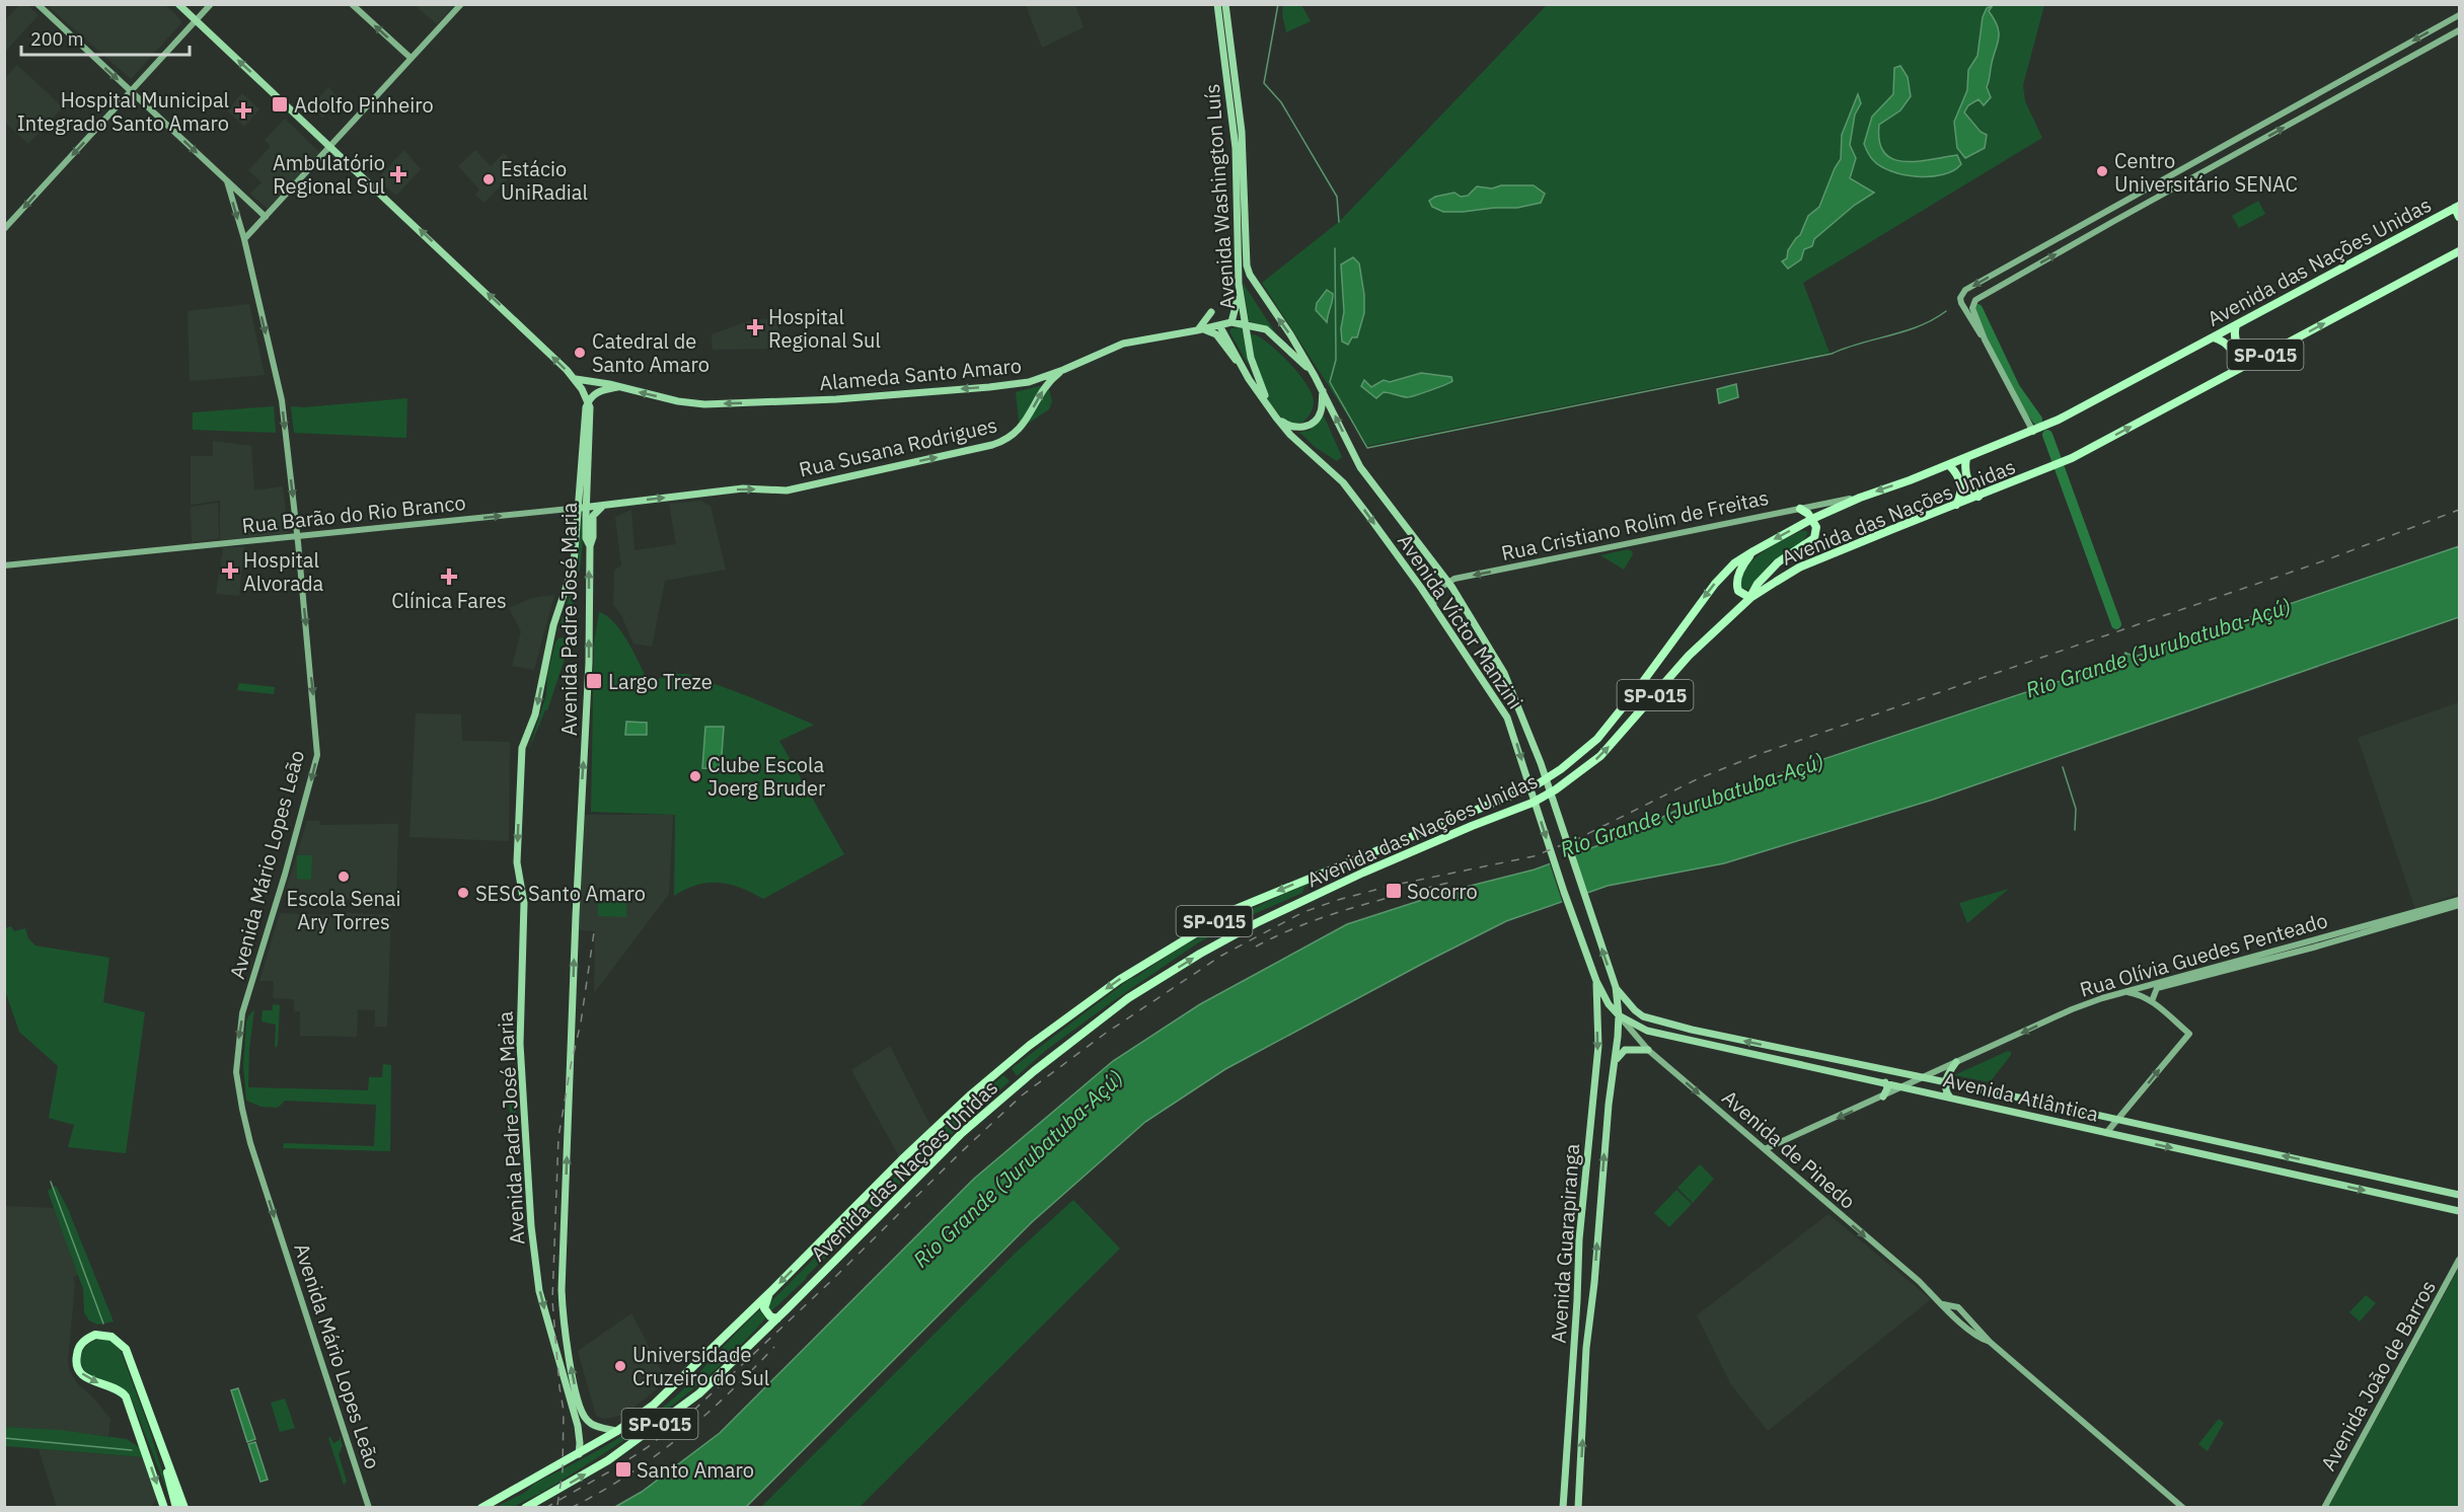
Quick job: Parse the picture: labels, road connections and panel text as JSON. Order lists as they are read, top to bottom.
{
  "streets": {
    "highway": ["Avenida das Nações Unidas", "SP-015"],
    "main road": [
      "Avenida Washington Luís",
      "Alameda Santo Amaro",
      "Rua Susana Rodrigues",
      "Rua Barão do Rio Branco",
      "Avenida Padre José Maria",
      "Avenida Víctor Manzini",
      "Avenida Atlântica",
      "Avenida Guarapiranga"
    ],
    "street": [
      "Rua Cristiano Rolim de Freitas",
      "Avenida Mário Lopes Leão",
      "Rua Olívia Guedes Penteado",
      "Avenida de Pinedo",
      "Avenida João de Barros"
    ]
  },
  "crossings": [
    ["Avenida Washington Luís", "Alameda Santo Amaro"],
    ["Avenida Washington Luís", "Avenida Víctor Manzini"],
    ["Avenida das Nações Unidas", "SP-015"],
    ["Avenida das Nações Unidas", "Rua Cristiano Rolim de Freitas"],
    ["Avenida das Nações Unidas", "Avenida Padre José Maria"],
    ["SP-015", "Rua Cristiano Rolim de Freitas"],
    ["Alameda Santo Amaro", "Rua Susana Rodrigues"],
    ["Alameda Santo Amaro", "Avenida Padre José Maria"],
    ["Alameda Santo Amaro", "Avenida Víctor Manzini"],
    ["Rua Susana Rodrigues", "Rua Barão do Rio Branco"],
    ["Rua Barão do Rio Branco", "Avenida Padre José Maria"],
    ["Rua Barão do Rio Branco", "Avenida Mário Lopes Leão"],
    ["Rua Cristiano Rolim de Freitas", "Avenida Víctor Manzini"],
    ["Avenida Víctor Manzini", "Avenida Atlântica"],
    ["Avenida Víctor Manzini", "Avenida Guarapiranga"],
    ["Rua Olívia Guedes Penteado", "Avenida Atlântica"],
    ["Rua Olívia Guedes Penteado", "Avenida de Pinedo"],
    ["Avenida Atlântica", "Avenida de Pinedo"],
    ["Avenida Atlântica", "Avenida Guarapiranga"],
    ["Avenida de Pinedo", "Avenida Guarapiranga"]
  ],
  "one_way": [
    "Alameda Santo Amaro",
    "Rua Susana Rodrigues",
    "Rua Barão do Rio Branco",
    "Rua Cristiano Rolim de Freitas",
    "Avenida Mário Lopes Leão",
    "Avenida de Pinedo"
  ],
  "water": ["Rio Grande (Jurubatuba-Açú)"],
  "places": {
    "transit": [
      "Adolfo Pinheiro",
      "Largo Treze",
      "Socorro",
      "Santo Amaro"
    ],
    "health": [
      "Hospital Municipal Integrado Santo Amaro",
      "Ambulatório Regional Sul",
      "Hospital Regional Sul",
      "Hospital Alvorada",
      "Clínica Fares"
    ],
    "other": [
      "Centro Universitário SENAC",
      "Estácio UniRadial",
      "Catedral de Santo Amaro",
      "Clube Escola Joerg Bruder",
      "Escola Senai Ary Torres",
      "SESC Santo Amaro",
      "Universidade Cruzeiro do Sul"
    ]
  },
  "scale_bar": "200 m"
}
